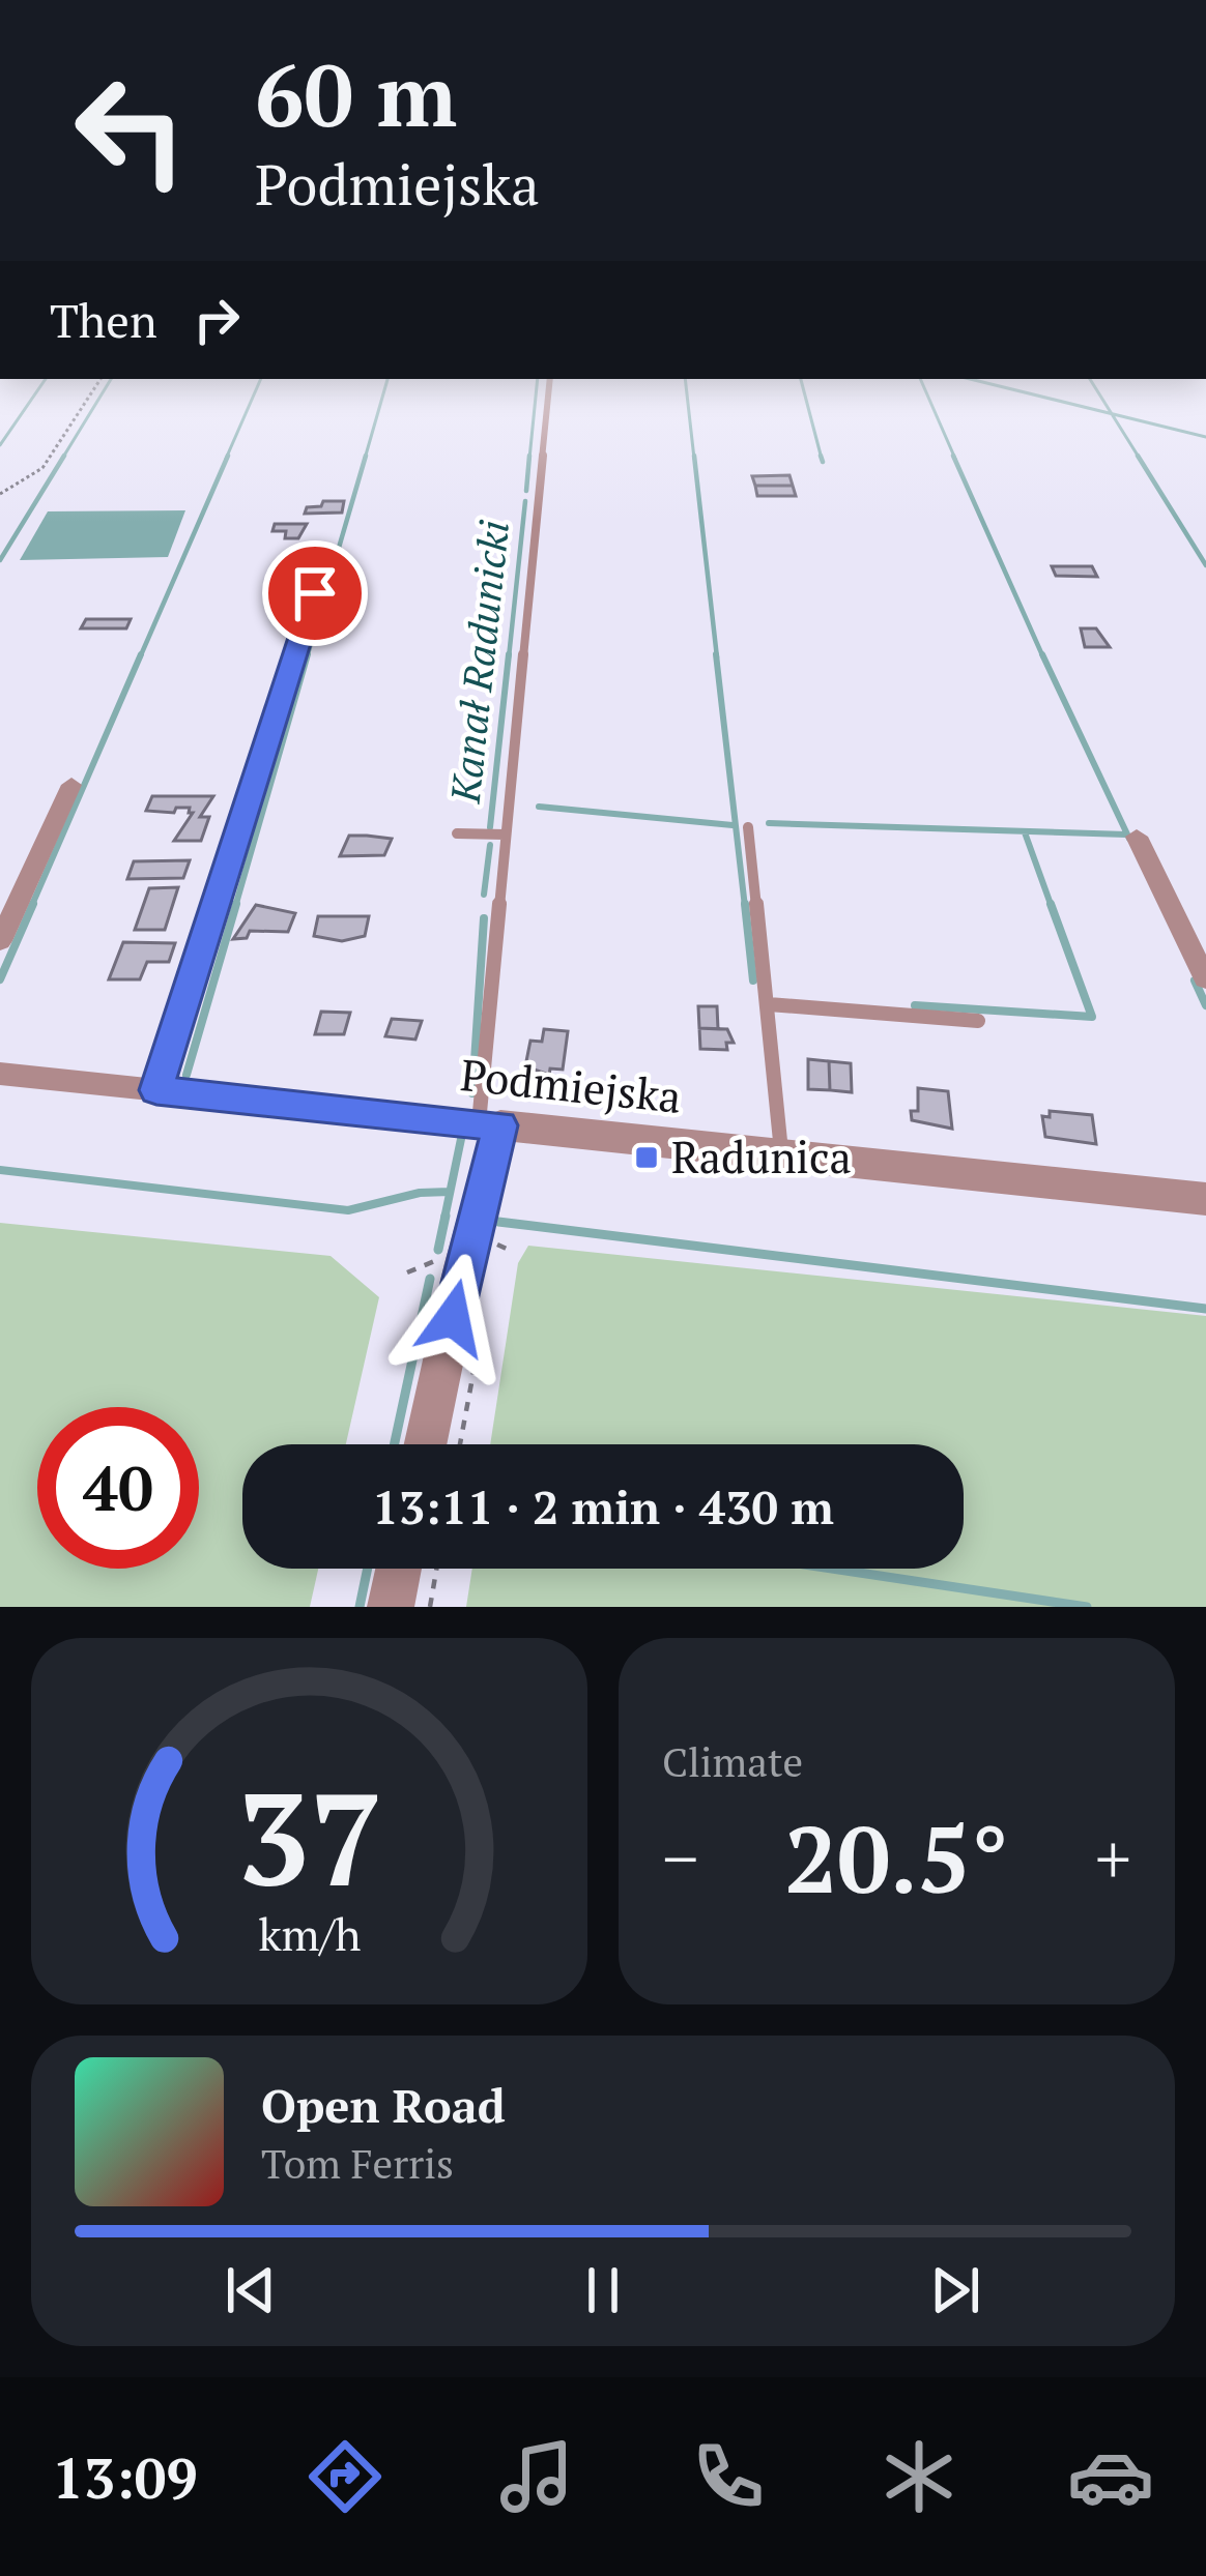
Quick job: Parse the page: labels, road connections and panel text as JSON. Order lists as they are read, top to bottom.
{
  "streets": {
    "street": ["Podmiejska"]
  },
  "water": ["Kanał Radunicki"],
  "places": {
    "transit": ["Radunica"]
  },
  "page": {
    "turn": ["60 m", "Podmiejska"],
    "then": "Then",
    "limit": "40",
    "trip": "13:11 · 2 min · 430 m",
    "tile": "Climate",
    "heat": ["−", "20.5°", "+"],
    "song": ["Open Road", "Tom Ferris"],
    "tabs": "13:09",
    "gauge": ["37", "km/h"]
  }
}
